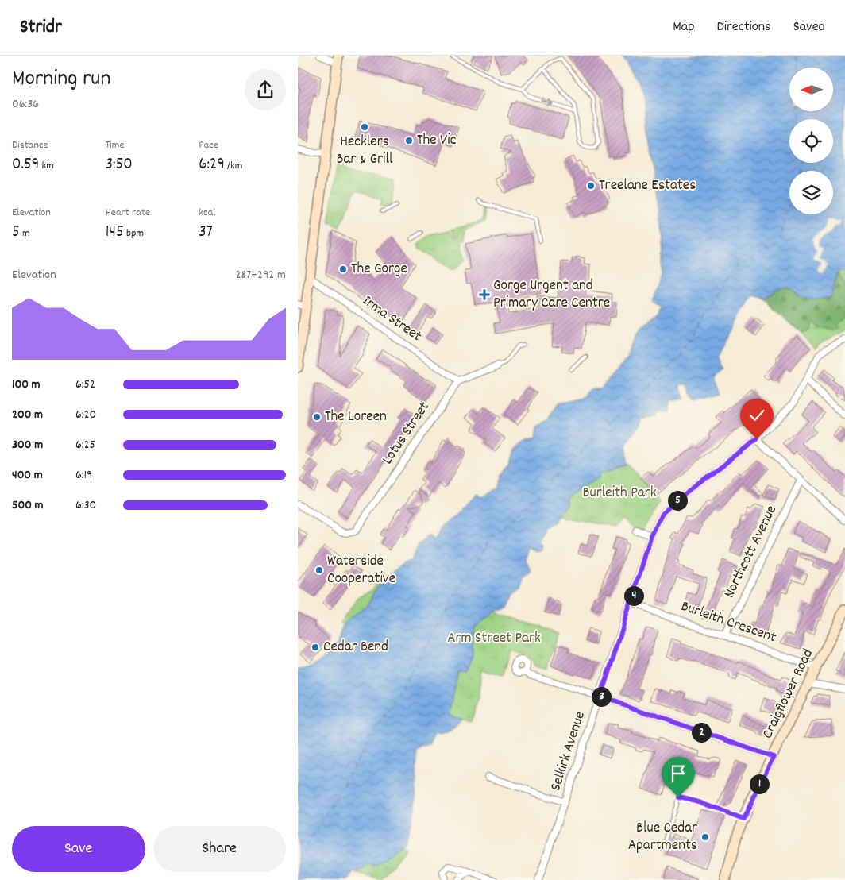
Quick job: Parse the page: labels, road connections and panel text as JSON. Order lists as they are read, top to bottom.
{
  "streets": {
    "main road": ["Craigflower Road"],
    "street": [
      "Irma Street",
      "Lotus Street",
      "Northcott Avenue",
      "Burleith Crescent",
      "Selkirk Avenue"
    ]
  },
  "crossings": [
    ["Irma Street", "Lotus Street"],
    ["Northcott Avenue", "Burleith Crescent"],
    ["Burleith Crescent", "Craigflower Road"],
    ["Burleith Crescent", "Selkirk Avenue"]
  ],
  "parks": ["Burleith Park", "Arm Street Park"],
  "places": {
    "other": [
      "Hecklers Bar & Grill",
      "The Vic",
      "Treelane Estates",
      "The Gorge",
      "The Loreen",
      "Waterside Cooperative",
      "Cedar Bend",
      "Blue Cedar Apartments"
    ],
    "health": ["Gorge Urgent and Primary Care Centre"]
  },
  "north": "left",
  "page": {
    "header": "Stridr",
    "nav": ["Map", "Directions", "Saved"],
    "heading": ["Morning run", "06:36"],
    "stats": [
      ["Distance", "0.59 km"],
      ["Time", "3:50"],
      ["Pace", "6:29 /km"],
      ["Elevation", "5 m"],
      ["Heart rate", "145 bpm"],
      ["kcal", "37"]
    ],
    "chart": ["Elevation", "287–292 m"],
    "list": [
      {
        "name": "100 m",
        "note": "6:52"
      },
      {
        "name": "200 m",
        "note": "6:20"
      },
      {
        "name": "300 m",
        "note": "6:25"
      },
      {
        "name": "400 m",
        "note": "6:19"
      },
      {
        "name": "500 m",
        "note": "6:30"
      }
    ],
    "pins": [
      "5",
      "4",
      "3",
      "2",
      "1"
    ],
    "buttons": ["Save", "Share"]
  }
}
